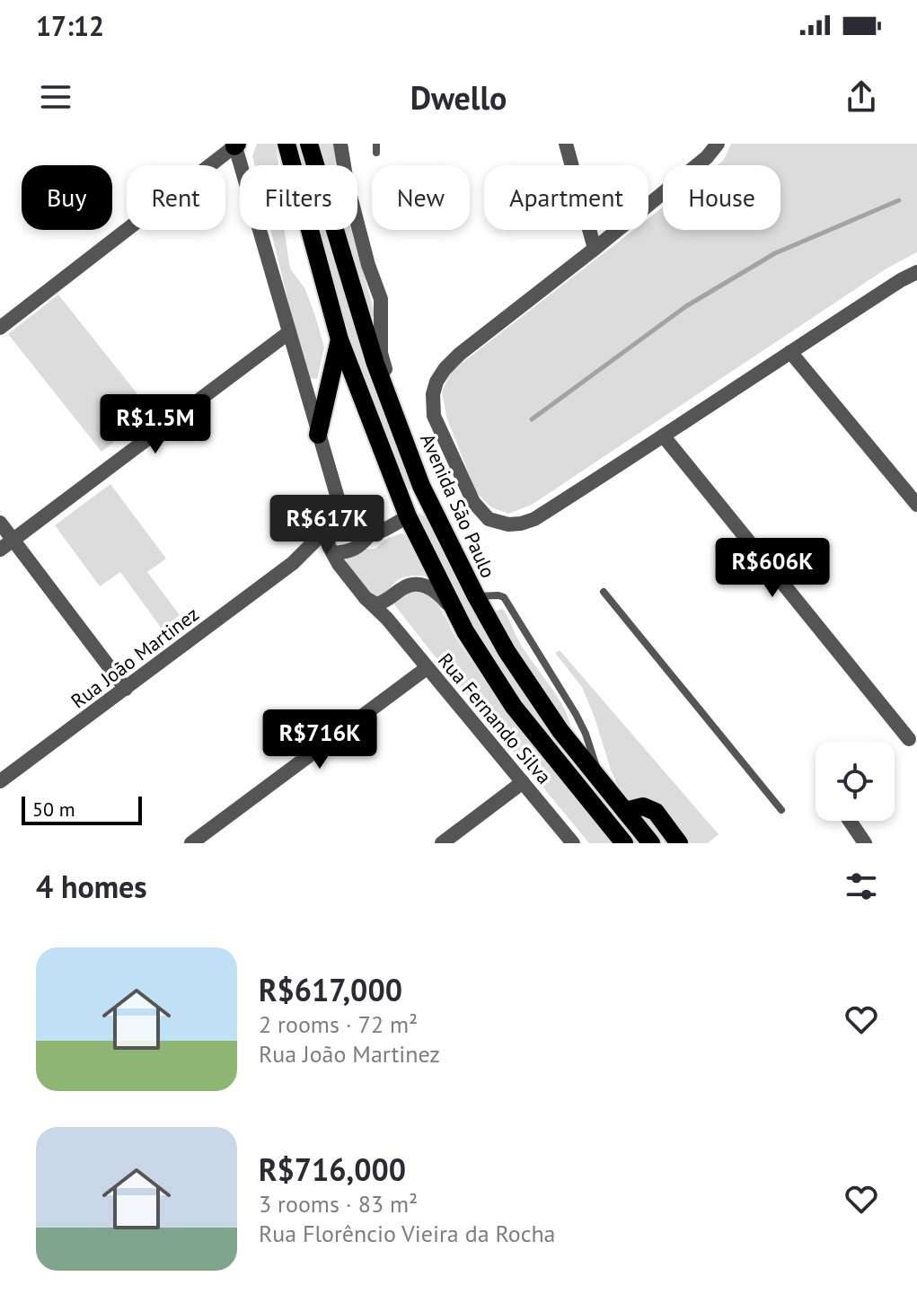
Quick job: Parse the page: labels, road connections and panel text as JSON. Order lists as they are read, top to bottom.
{
  "streets": {
    "main road": ["Avenida São Paulo"],
    "street": ["Rua João Martinez", "Rua Fernando Silva"]
  },
  "crossings": [
    ["Rua João Martinez", "Rua Fernando Silva"]
  ],
  "scale_bar": "50 m",
  "page": {
    "status": "17:12",
    "header": "Dwello",
    "chip": [
      "Buy",
      "Rent",
      "Filters",
      "New",
      "Apartment",
      "House"
    ],
    "price": [
      "R$1.5M",
      "R$617K",
      "R$606K",
      "R$716K"
    ],
    "scale": "50 m",
    "heading": "4 homes",
    "list": [
      {
        "name": "R$617,000",
        "note": "2 rooms · 72 m² · Rua João Martinez"
      },
      {
        "name": "R$716,000",
        "note": "3 rooms · 83 m² · Rua Florêncio Vieira da Rocha"
      }
    ]
  }
}
